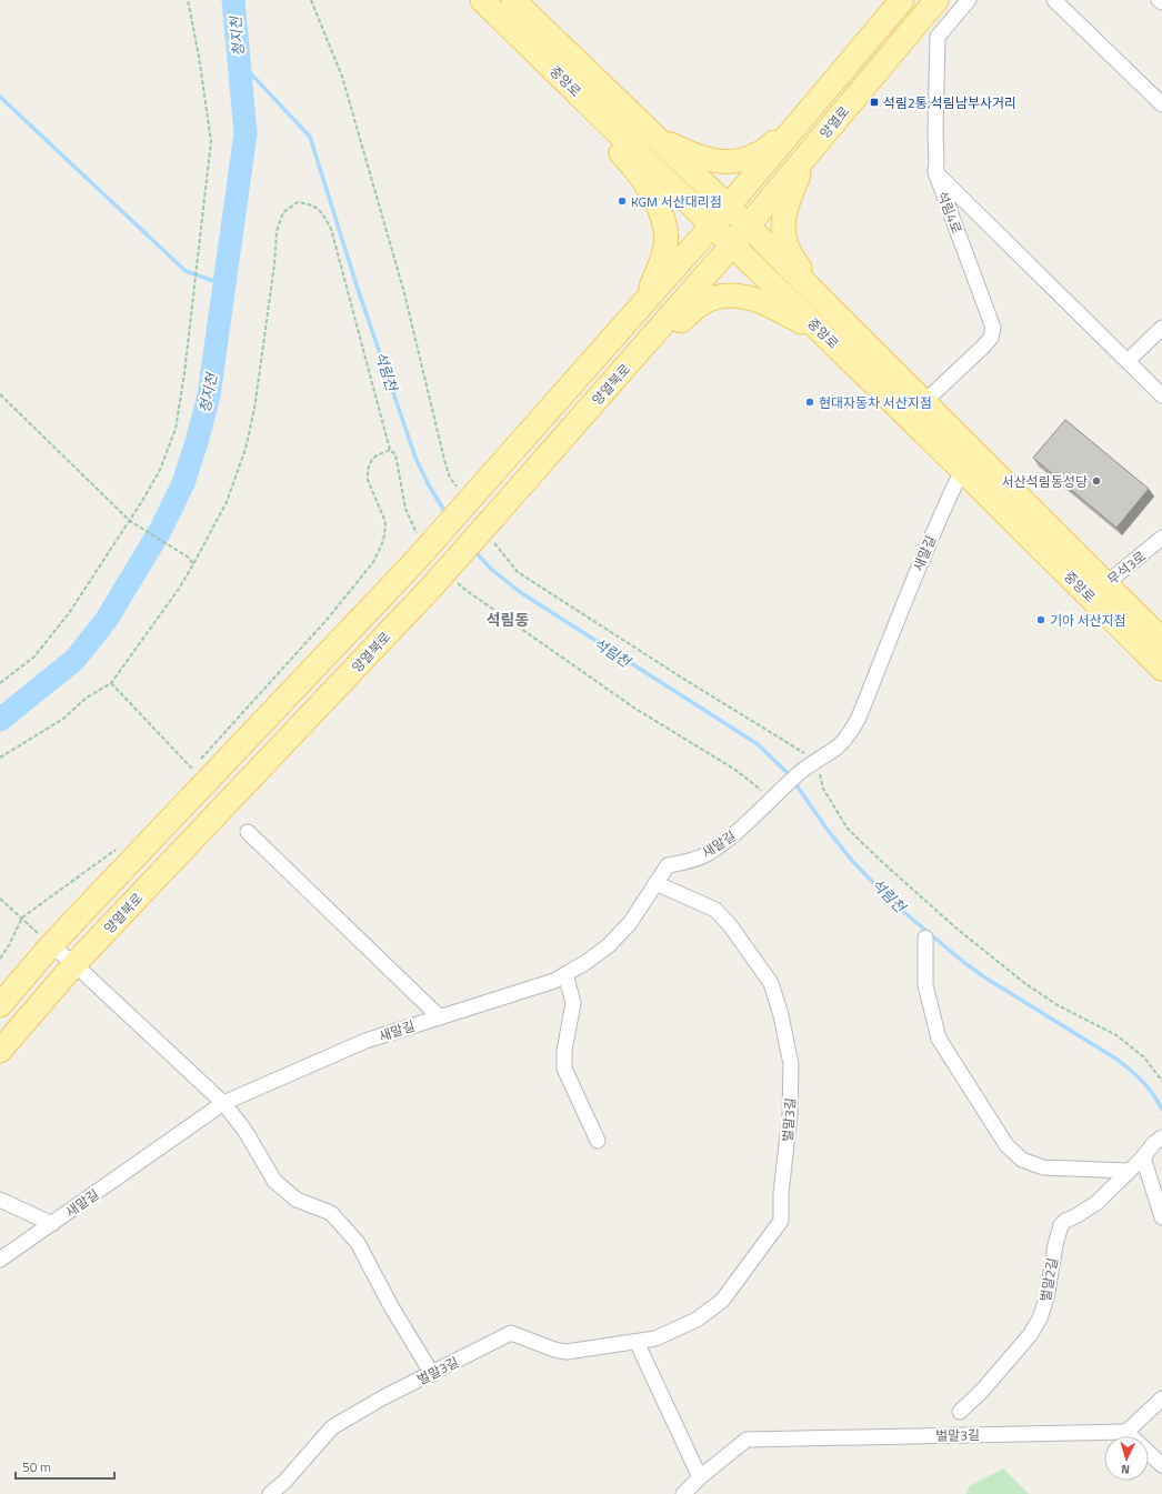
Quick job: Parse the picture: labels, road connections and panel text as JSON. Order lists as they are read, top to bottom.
{
  "streets": {
    "main road": ["중앙로", "양열로", "양열북로"],
    "street": [
      "석림4로",
      "새말길",
      "무석3로",
      "벌말3길",
      "벌말2길"
    ]
  },
  "crossings": [
    ["중앙로", "양열로"],
    ["중앙로", "석림4로"],
    ["중앙로", "양열북로"],
    ["중앙로", "새말길"],
    ["중앙로", "무석3로"],
    ["양열로", "양열북로"],
    ["새말길", "벌말3길"]
  ],
  "districts": ["석림동"],
  "water": ["청지천", "석림천"],
  "places": {
    "transit": ["석림2통;석림남부사거리"],
    "other": [
      "KGM 서산대리점",
      "현대자동차 서산지점",
      "서산석림동성당",
      "기아 서산지점"
    ]
  },
  "scale_bar": "50 m",
  "north": "bottom"
}
